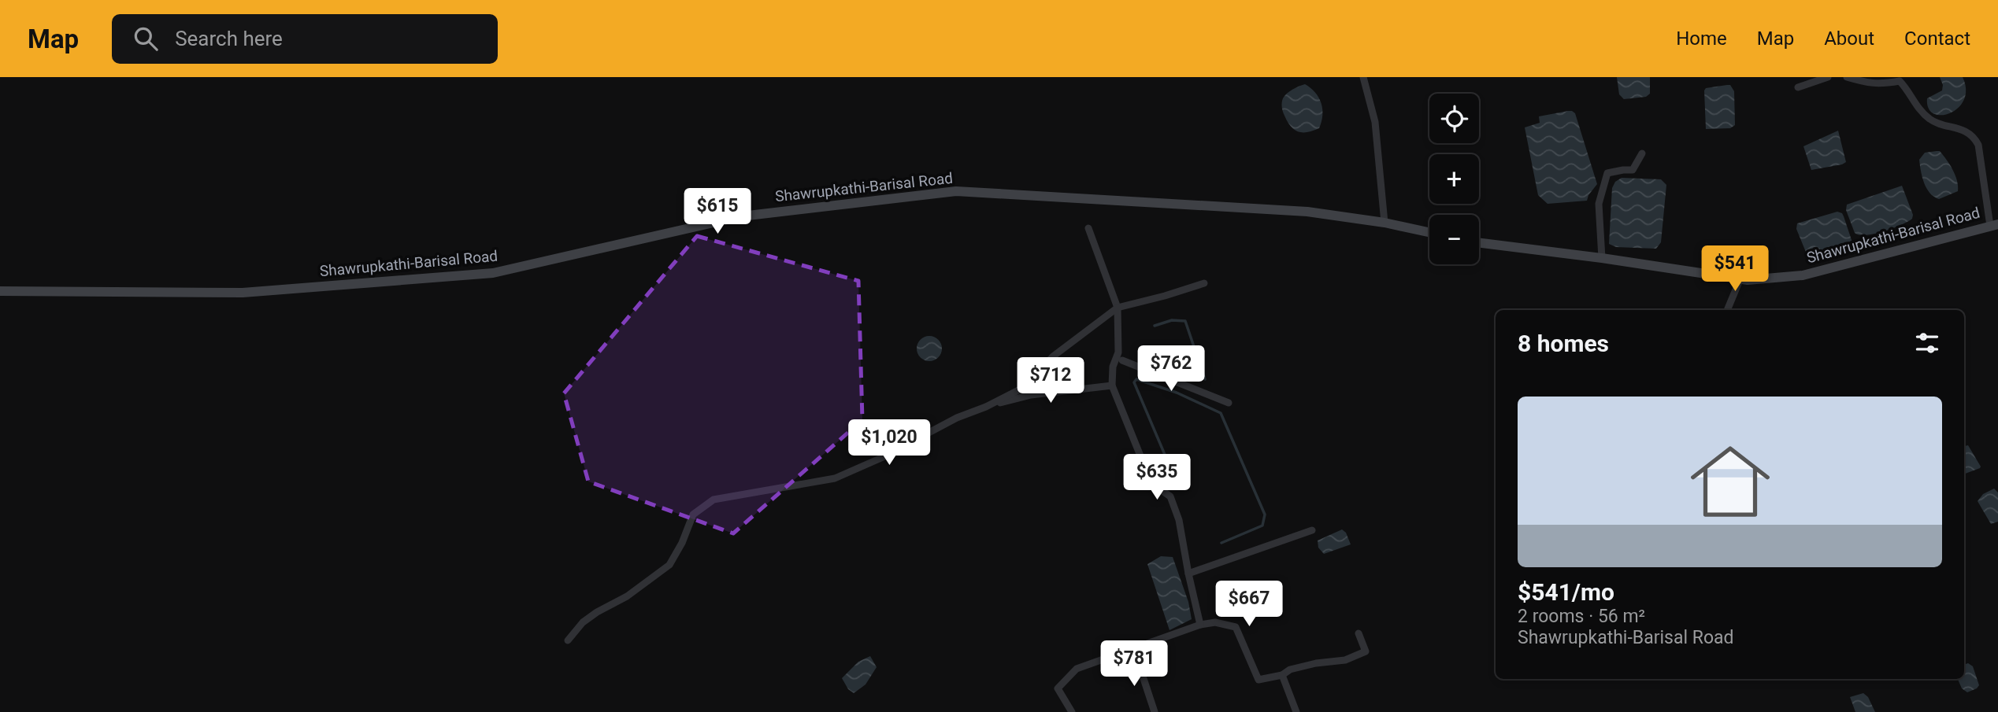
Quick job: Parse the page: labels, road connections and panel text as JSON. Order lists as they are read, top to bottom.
{
  "streets": {
    "main road": ["Shawrupkathi-Barisal Road"]
  },
  "page": {
    "header": "Map",
    "search": "Search here",
    "nav": [
      "Home",
      "Map",
      "About",
      "Contact"
    ],
    "map_buttons": ["+", "−"],
    "price": [
      "$615",
      "$541",
      "$762",
      "$712",
      "$1,020",
      "$635",
      "$667",
      "$781"
    ],
    "heading": "8 homes",
    "list": [
      {
        "name": "$541/mo",
        "note": "2 rooms · 56 m² · Shawrupkathi-Barisal Road"
      }
    ]
  }
}
